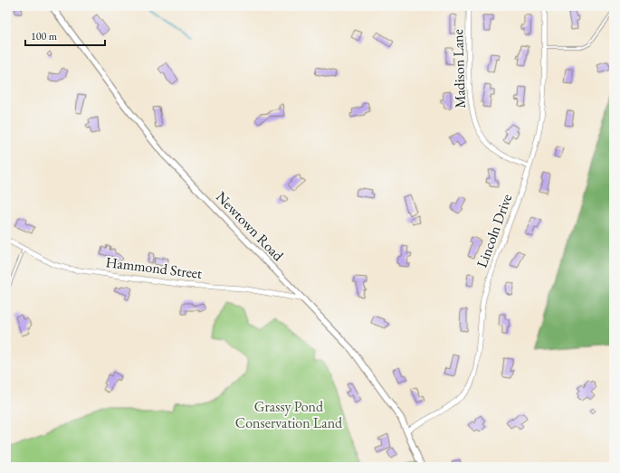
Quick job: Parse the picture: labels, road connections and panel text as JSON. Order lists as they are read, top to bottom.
{
  "streets": {
    "street": [
      "Madison Lane",
      "Newtown Road",
      "Lincoln Drive",
      "Hammond Street"
    ]
  },
  "crossings": [
    ["Madison Lane", "Lincoln Drive"],
    ["Newtown Road", "Lincoln Drive"],
    ["Newtown Road", "Hammond Street"]
  ],
  "parks": ["Grassy Pond Conservation Land"],
  "scale_bar": "100 m"
}
